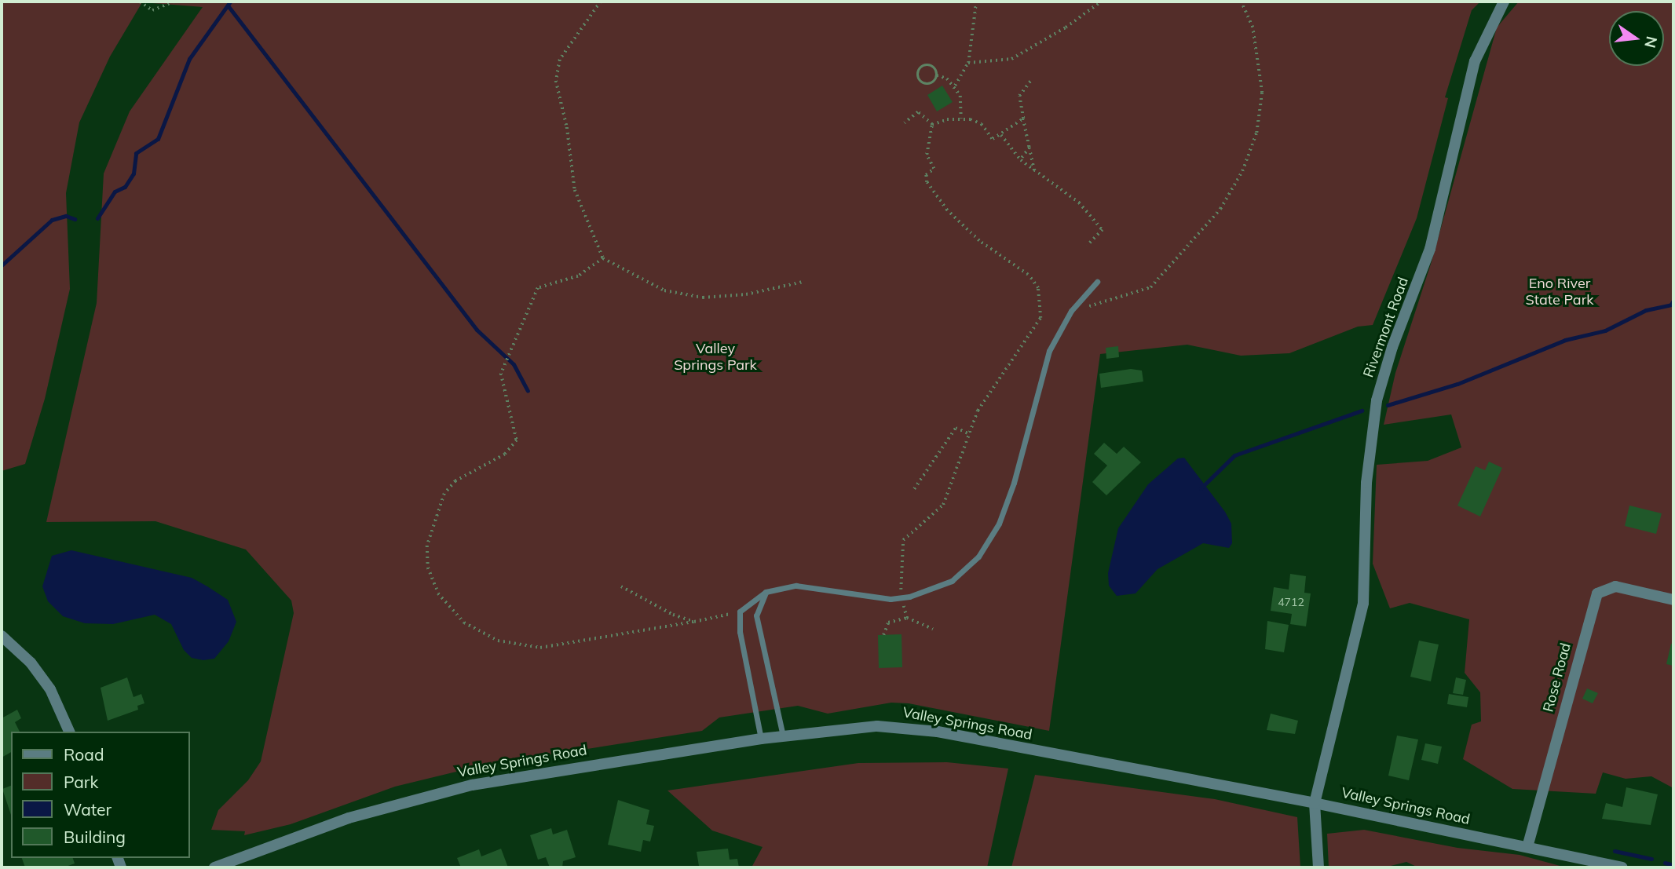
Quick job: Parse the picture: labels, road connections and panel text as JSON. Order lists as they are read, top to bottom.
{
  "streets": {
    "street": ["Rivermont Road", "Rose Road", "Valley Springs Road"]
  },
  "crossings": [
    ["Rivermont Road", "Valley Springs Road"],
    ["Rose Road", "Valley Springs Road"]
  ],
  "parks": ["Eno River State Park", "Valley Springs Park"],
  "house_numbers": ["4712"],
  "legend": [
    "Road",
    "Park",
    "Water",
    "Building"
  ],
  "north": "right"
}
